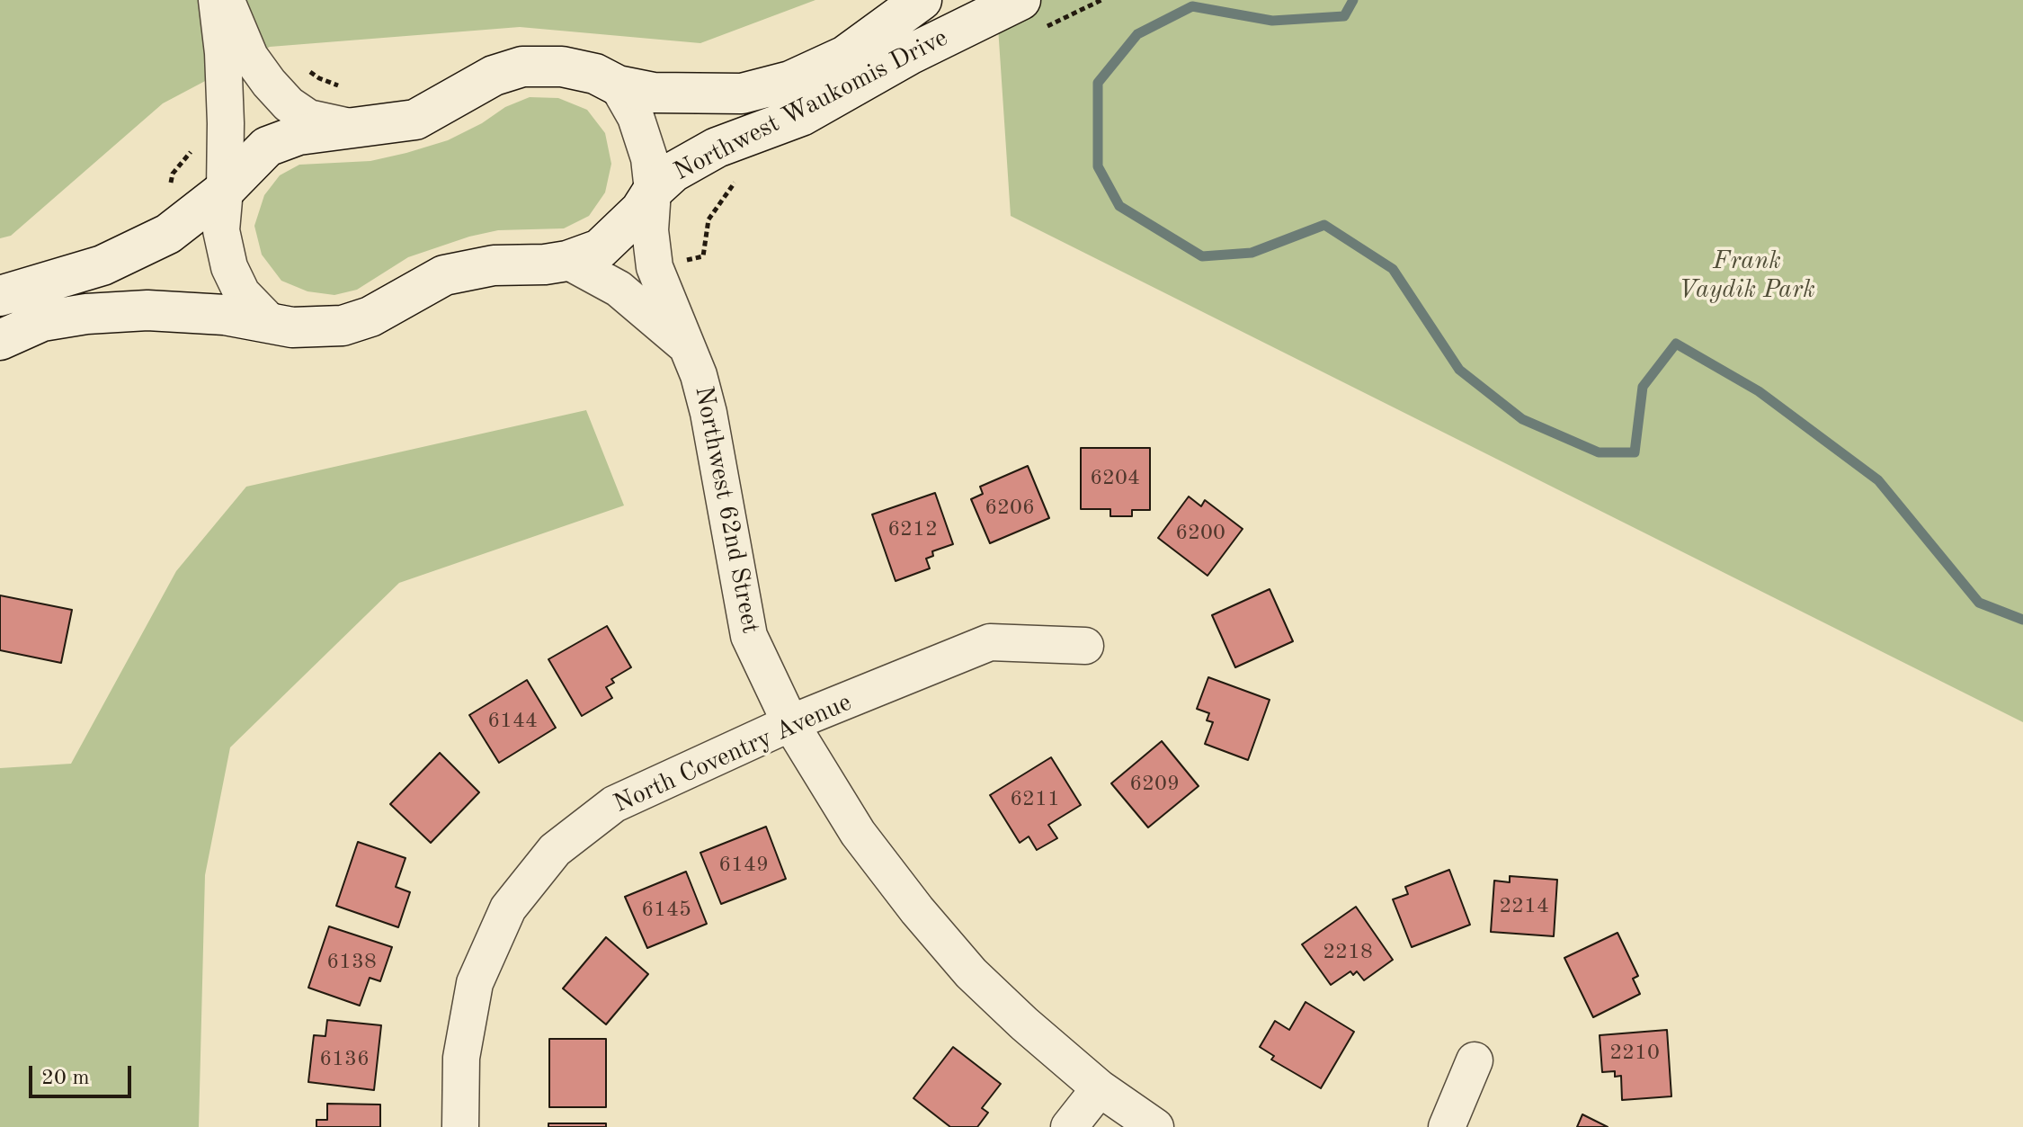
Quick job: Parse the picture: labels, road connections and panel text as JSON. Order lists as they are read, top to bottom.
{
  "streets": {
    "main road": ["Northwest Waukomis Drive"],
    "street": ["Northwest 62nd Street", "North Coventry Avenue"]
  },
  "crossings": [
    ["Northwest Waukomis Drive", "Northwest 62nd Street"],
    ["Northwest 62nd Street", "North Coventry Avenue"]
  ],
  "parks": ["Frank Vaydik Park"],
  "house_numbers": [
    "6204",
    "6206",
    "6212",
    "6200",
    "6144",
    "6209",
    "6211",
    "6149",
    "2214",
    "6145",
    "2218",
    "6138",
    "2210",
    "6136"
  ],
  "scale_bar": "20 m"
}
